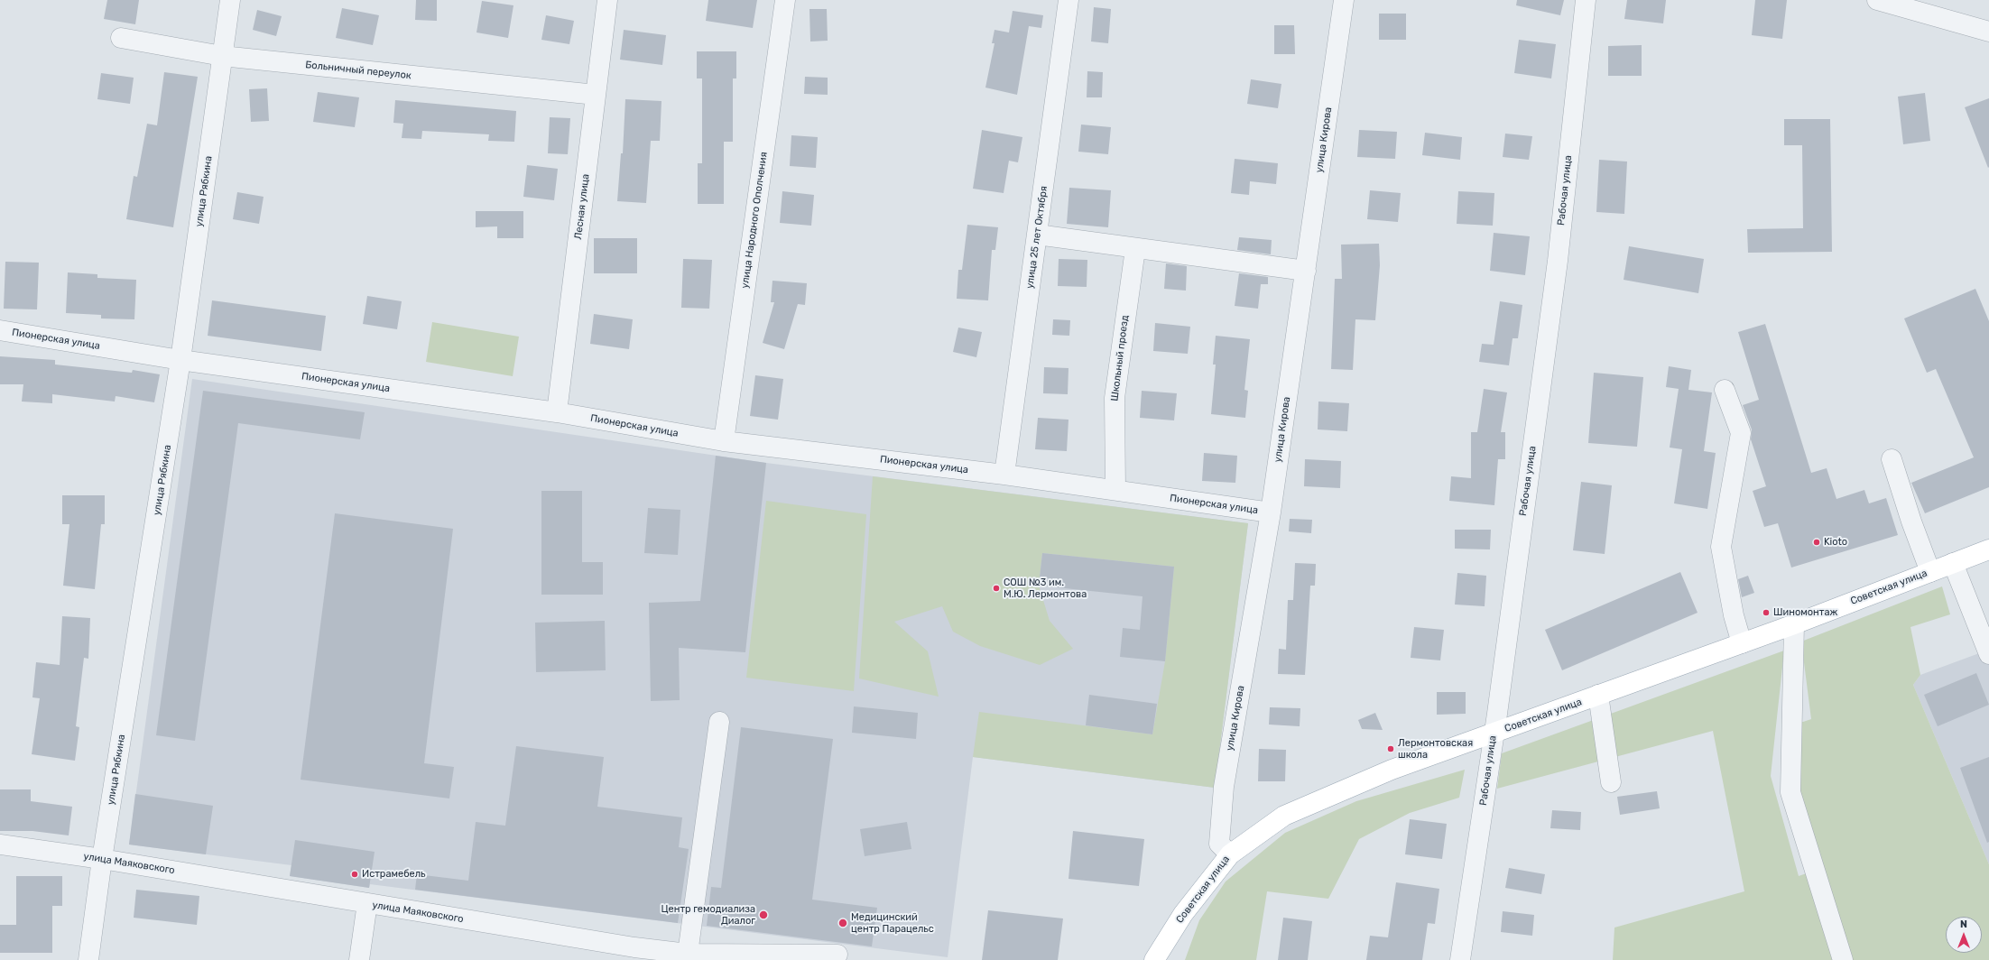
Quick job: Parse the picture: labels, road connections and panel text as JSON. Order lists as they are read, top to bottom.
{
  "streets": {
    "main road": ["Советская улица"],
    "street": [
      "Больничный переулок",
      "улица Кирова",
      "Рабочая улица",
      "улица Рябкина",
      "Лесная улица",
      "улица Народного Ополчения",
      "улица 25 лет Октября",
      "Пионерская улица",
      "Школьный проезд",
      "улица Маяковского"
    ]
  },
  "crossings": [
    ["Больничный переулок", "улица Рябкина"],
    ["Больничный переулок", "Лесная улица"],
    ["улица Кирова", "Пионерская улица"],
    ["улица Кирова", "Советская улица"],
    ["Рабочая улица", "Советская улица"],
    ["улица Рябкина", "Пионерская улица"],
    ["улица Рябкина", "улица Маяковского"],
    ["Лесная улица", "Пионерская улица"],
    ["улица Народного Ополчения", "Пионерская улица"],
    ["улица 25 лет Октября", "Пионерская улица"],
    ["Пионерская улица", "Школьный проезд"]
  ],
  "places": [
    "Kioto",
    "СОШ №3 им. М.Ю. Лермонтова",
    "Шиномонтаж",
    "Лермонтовская школа",
    "Истрамебель",
    "Центр гемодиализа Диалог",
    "Медицинский центр Парацельс"
  ],
  "north": "top"
}
